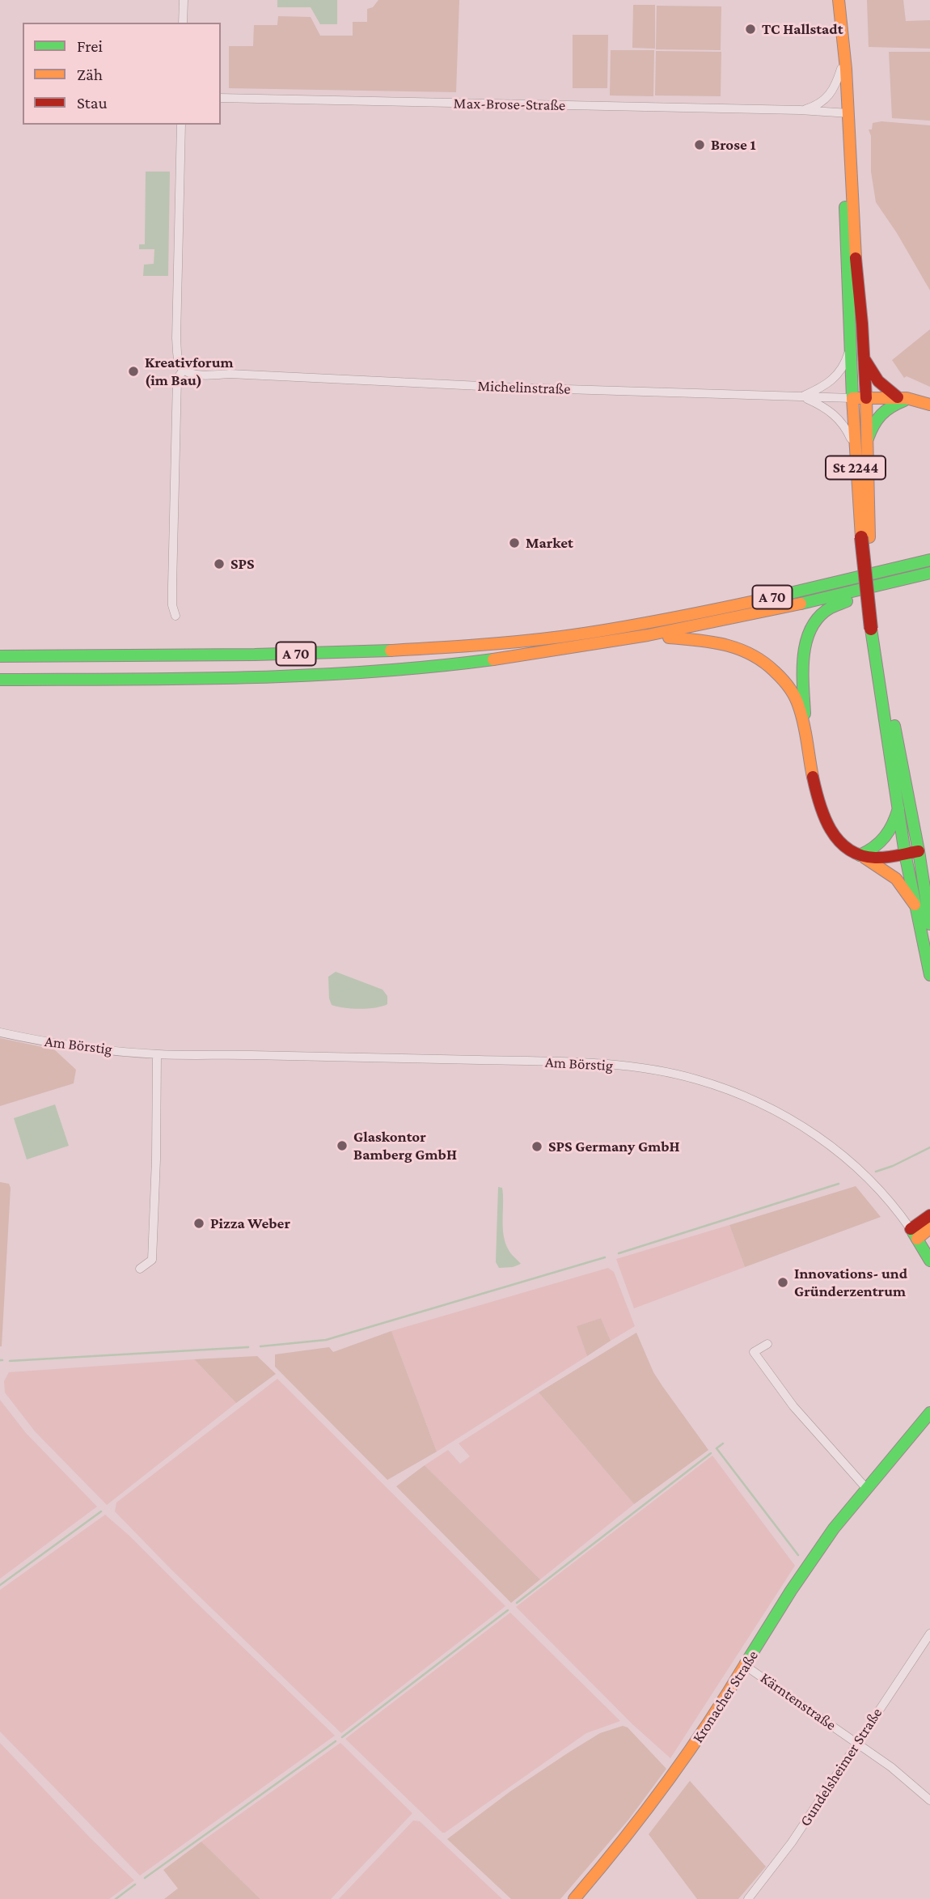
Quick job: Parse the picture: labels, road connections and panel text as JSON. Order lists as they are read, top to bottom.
{
  "streets": {
    "main road": [
      "Michelinstraße",
      "St 2244",
      "A 70",
      "Am Börstig",
      "Kronacher Straße"
    ],
    "street": ["Max-Brose-Straße", "Kärntenstraße", "Gundelsheimer Straße"]
  },
  "crossings": [
    ["Max-Brose-Straße", "St 2244"],
    ["Michelinstraße", "St 2244"],
    ["Kronacher Straße", "Kärntenstraße"],
    ["Kärntenstraße", "Gundelsheimer Straße"]
  ],
  "places": [
    "TC Hallstadt",
    "Brose 1",
    "Kreativforum (im Bau)",
    "Market",
    "SPS",
    "Glaskontor Bamberg GmbH",
    "SPS Germany GmbH",
    "Pizza Weber",
    "Innovations- und Gründerzentrum"
  ],
  "legend": ["Frei", "Zäh", "Stau"]
}
